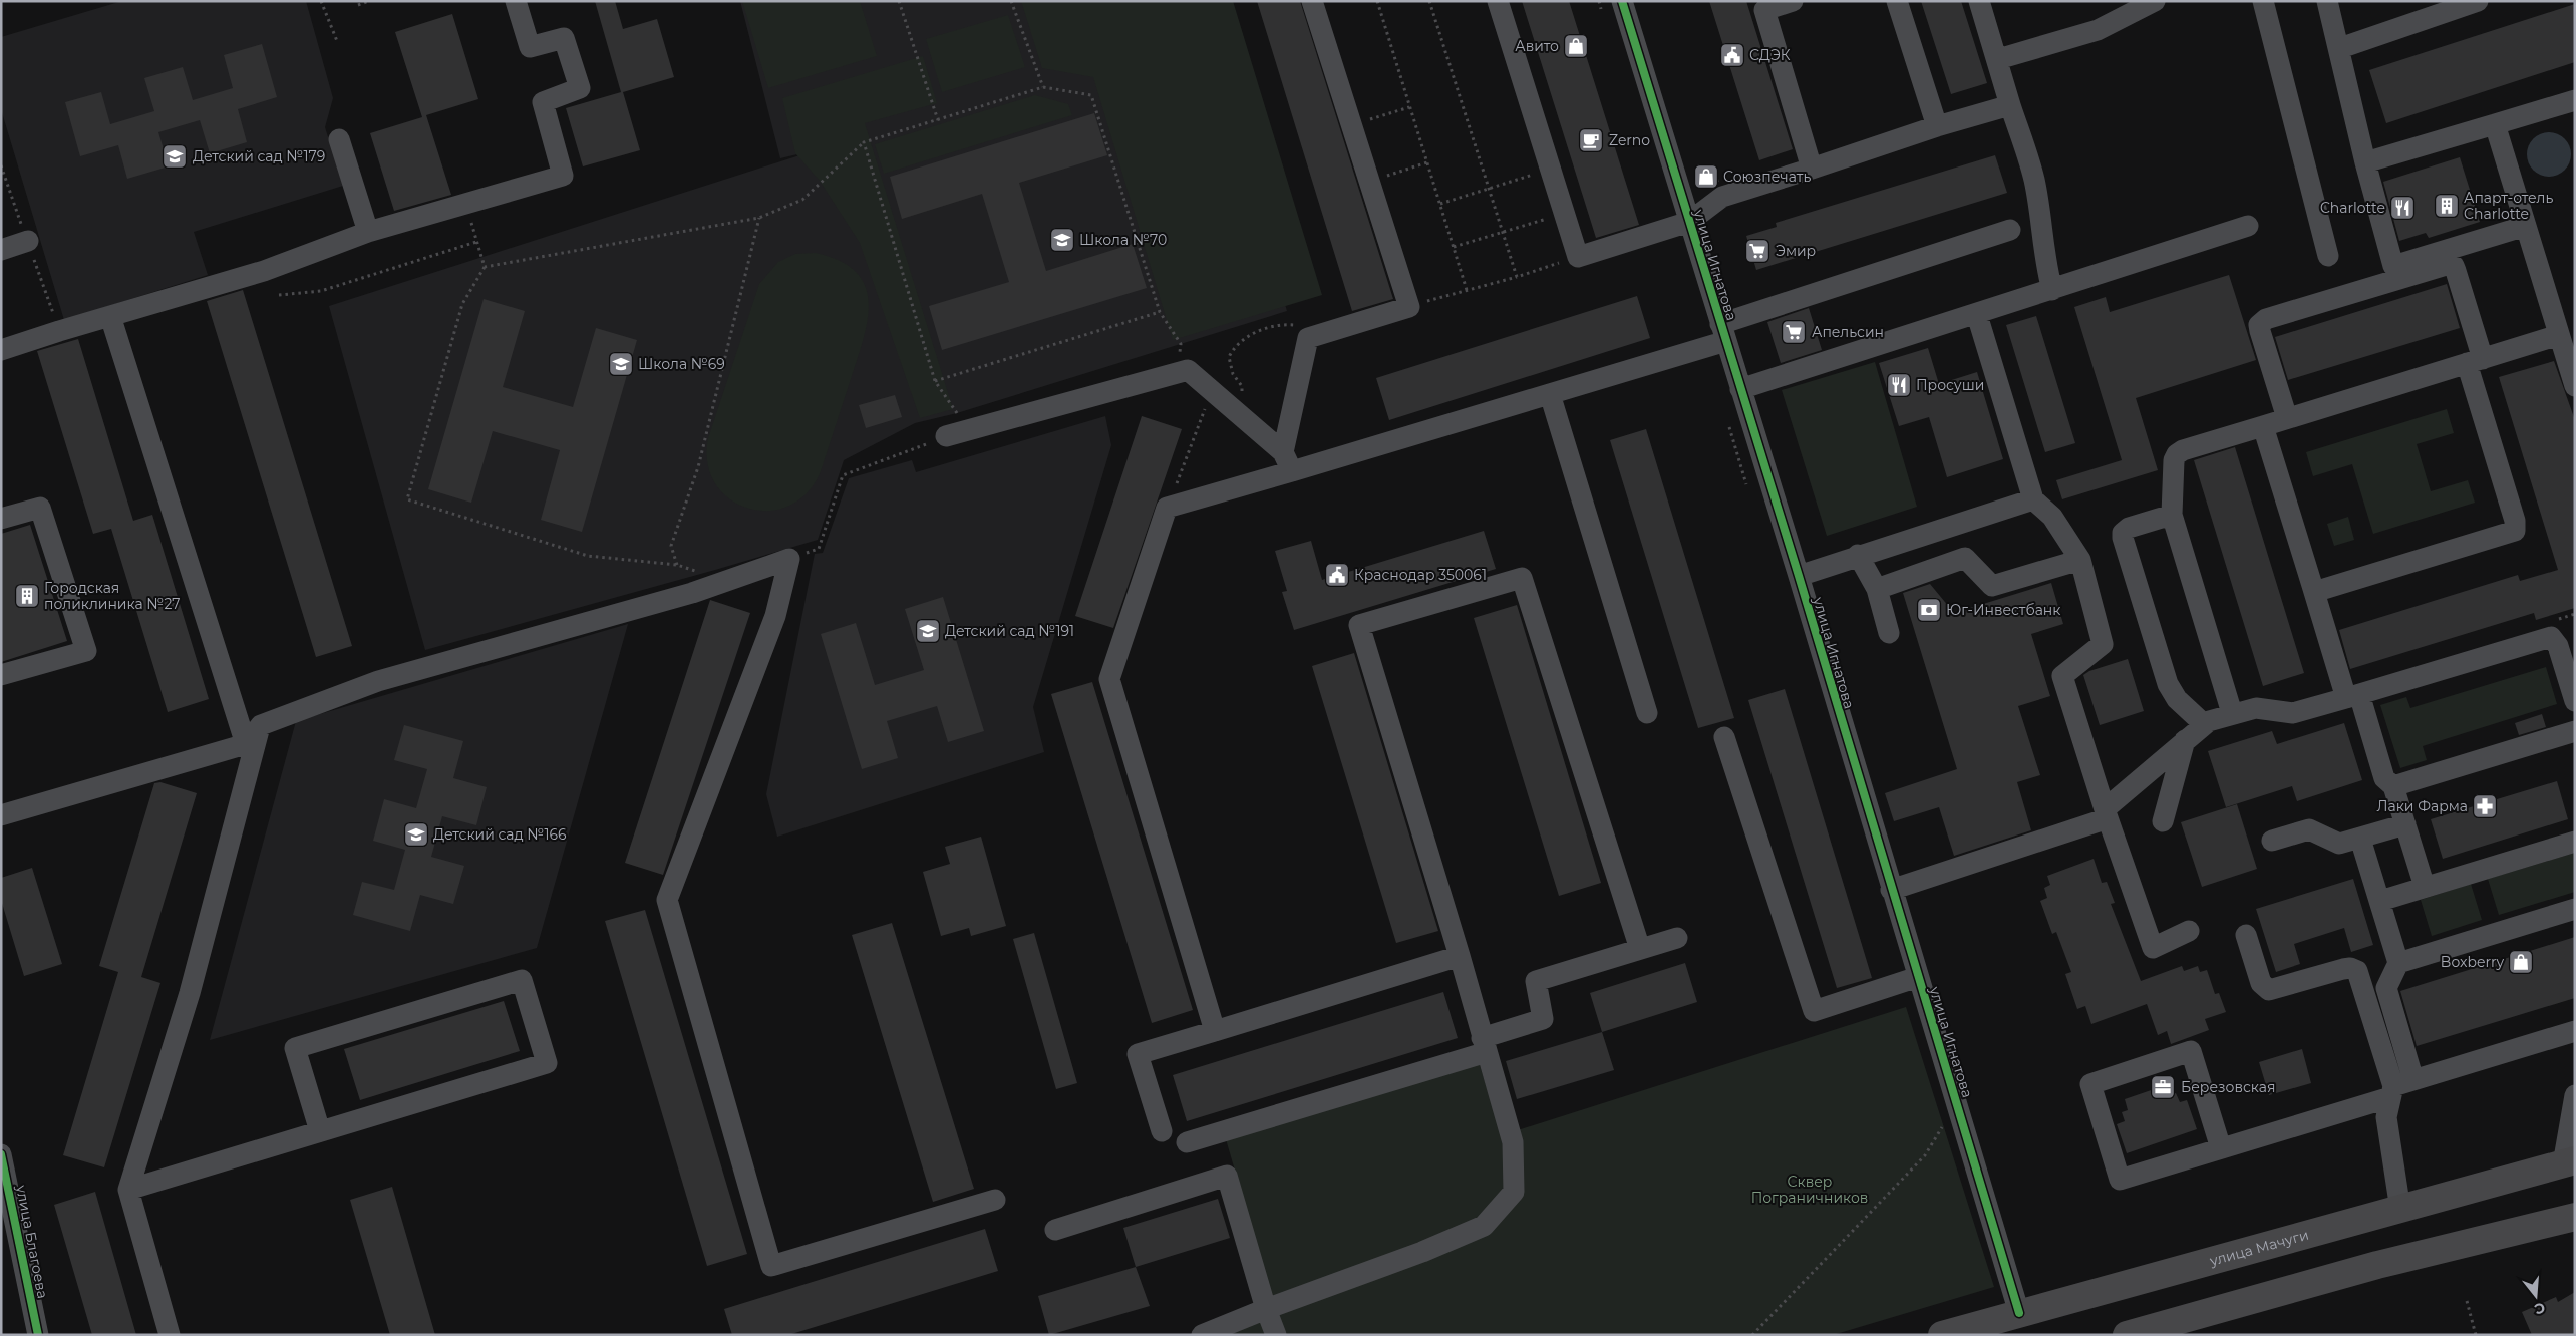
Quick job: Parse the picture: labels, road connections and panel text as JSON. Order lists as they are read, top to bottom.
{
  "streets": {
    "main road": ["улица Мачуги"],
    "street": ["улица Игнатова", "улица Благоева"]
  },
  "crossings": [
    ["улица Игнатова", "улица Мачуги"]
  ],
  "parks": ["Сквер Пограничников"],
  "places": {
    "shop": ["Авито", "Союзпечать", "Boxberry"],
    "public building": ["СДЭК", "Краснодар 350061"],
    "cafe": ["Zerno"],
    "school or university": [
      "Детский сад №179",
      "Школа №70",
      "Школа №69",
      "Детский сад №191",
      "Детский сад №166"
    ],
    "building": ["Апарт-отель Charlotte", "Городская поликлиника №27"],
    "restaurant": ["Charlotte", "Просуши"],
    "supermarket": ["Эмир", "Апельсин"],
    "bank": ["Юг-Инвестбанк"],
    "pharmacy": ["Лаки Фарма"],
    "office": ["Березовская"]
  },
  "north": "bottom"
}
